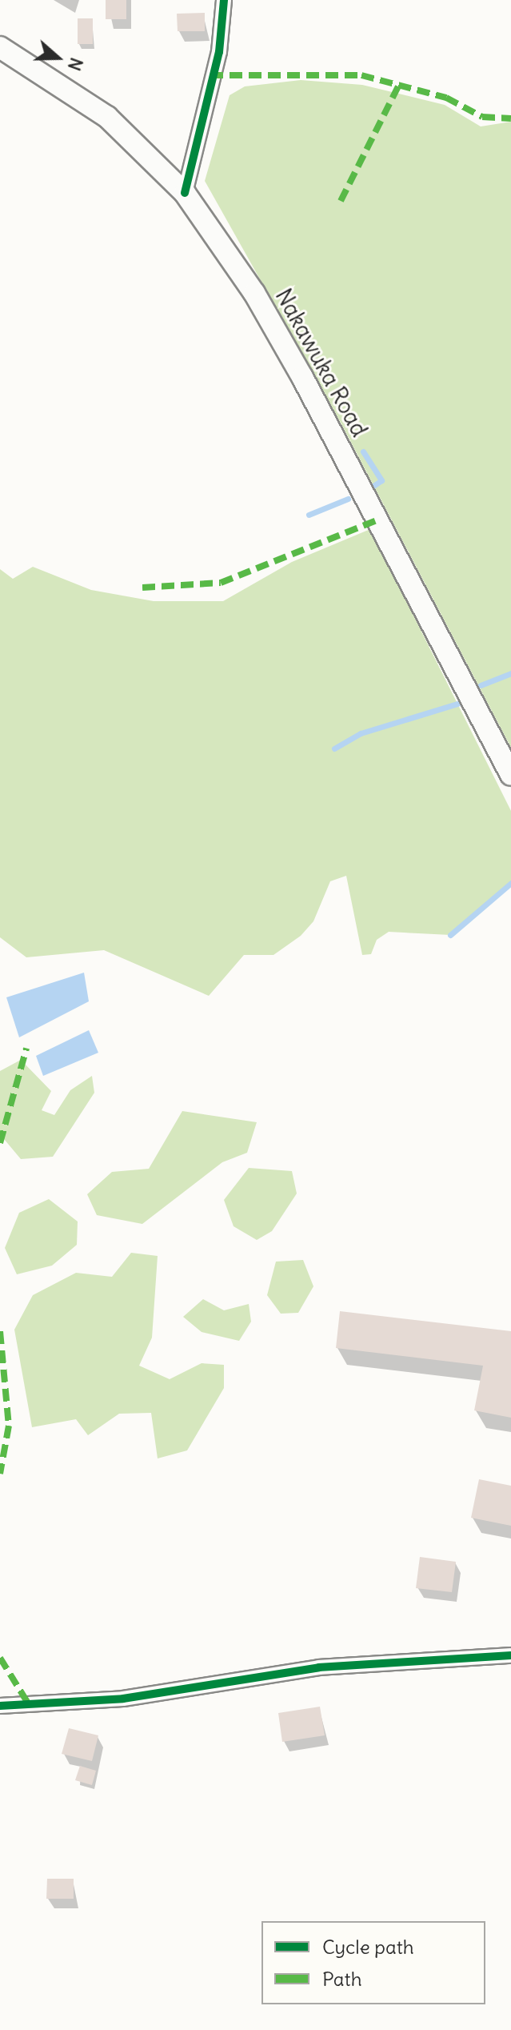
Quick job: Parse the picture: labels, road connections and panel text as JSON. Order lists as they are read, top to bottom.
{
  "streets": {
    "main road": ["Nakawuka Road"]
  },
  "legend": ["Cycle path", "Path"],
  "north": "right"
}
